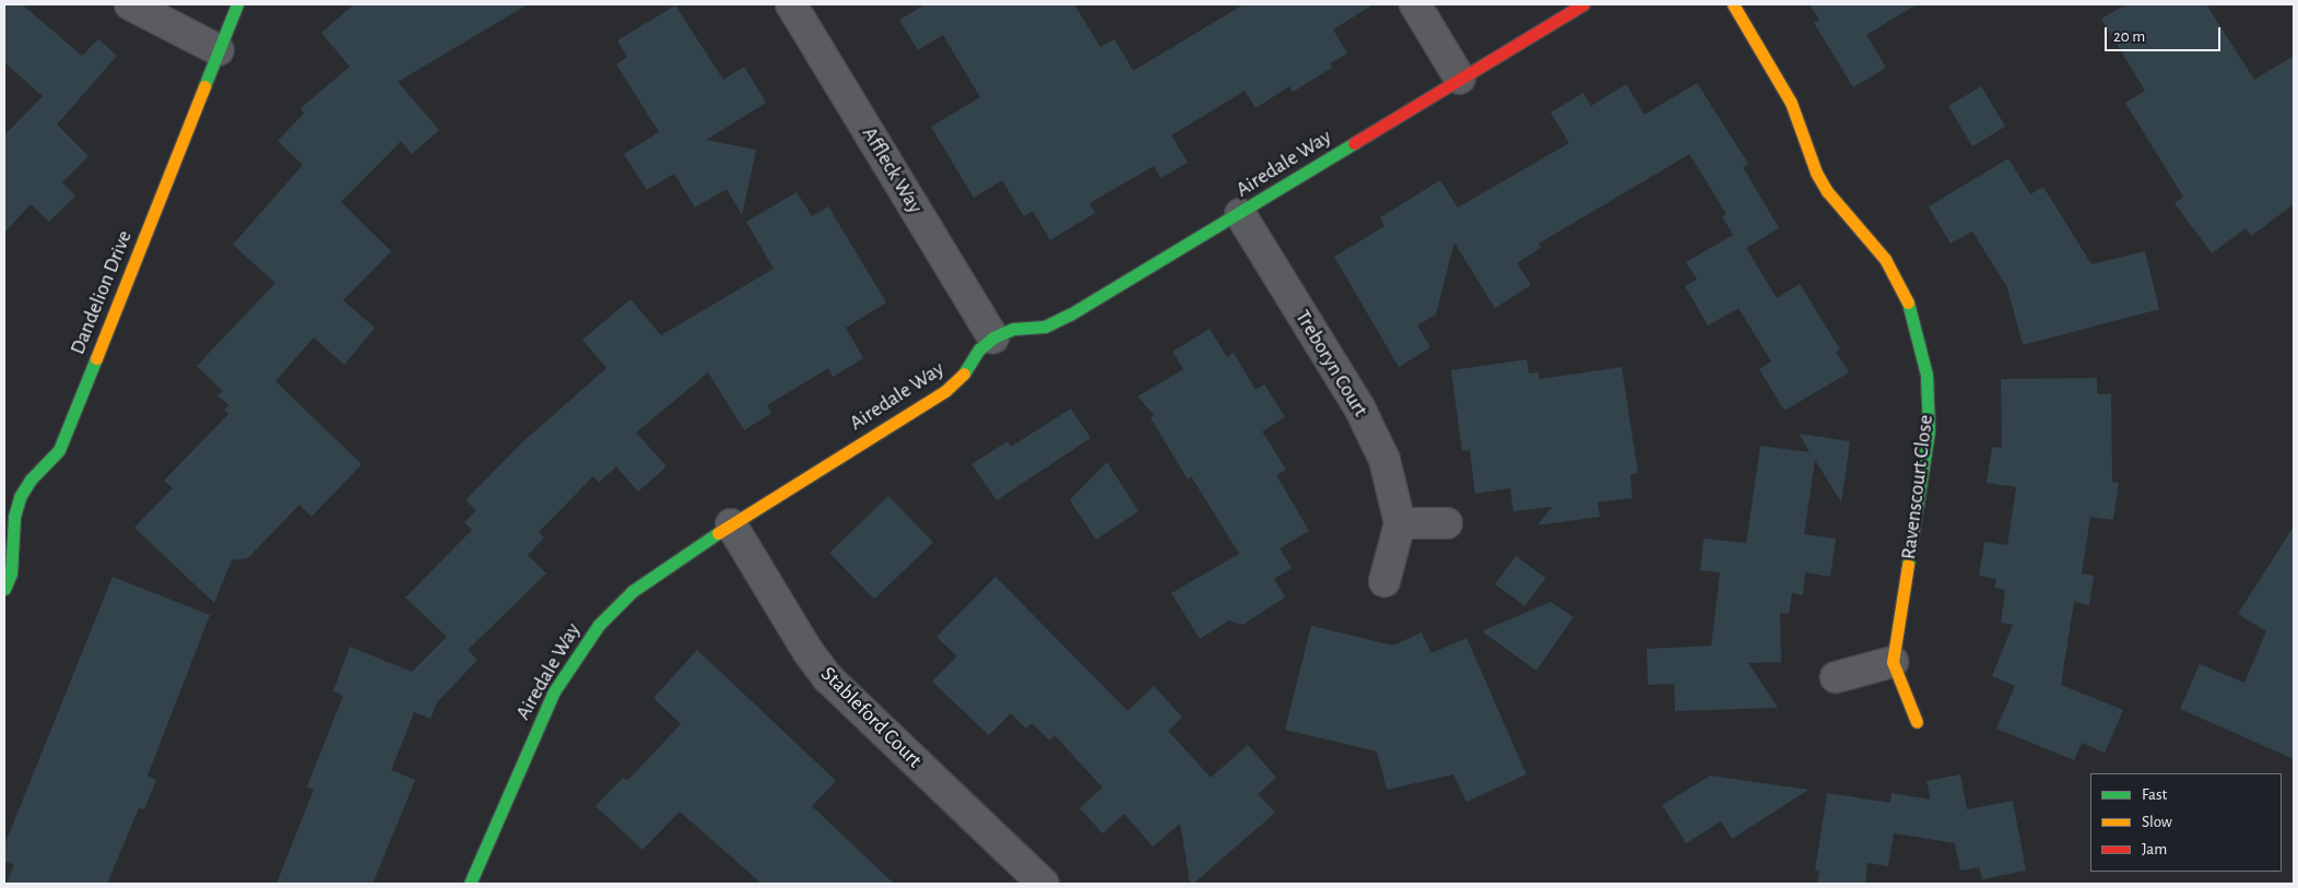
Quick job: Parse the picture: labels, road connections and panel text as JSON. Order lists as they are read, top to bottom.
{
  "streets": {
    "street": [
      "Airedale Way",
      "Affleck Way",
      "Dandelion Drive",
      "Treboryn Court",
      "Ravenscourt Close",
      "Stableford Court"
    ]
  },
  "crossings": [
    ["Airedale Way", "Affleck Way"],
    ["Airedale Way", "Treboryn Court"],
    ["Airedale Way", "Stableford Court"]
  ],
  "legend": ["Fast", "Slow", "Jam"],
  "scale_bar": "20 m"
}
